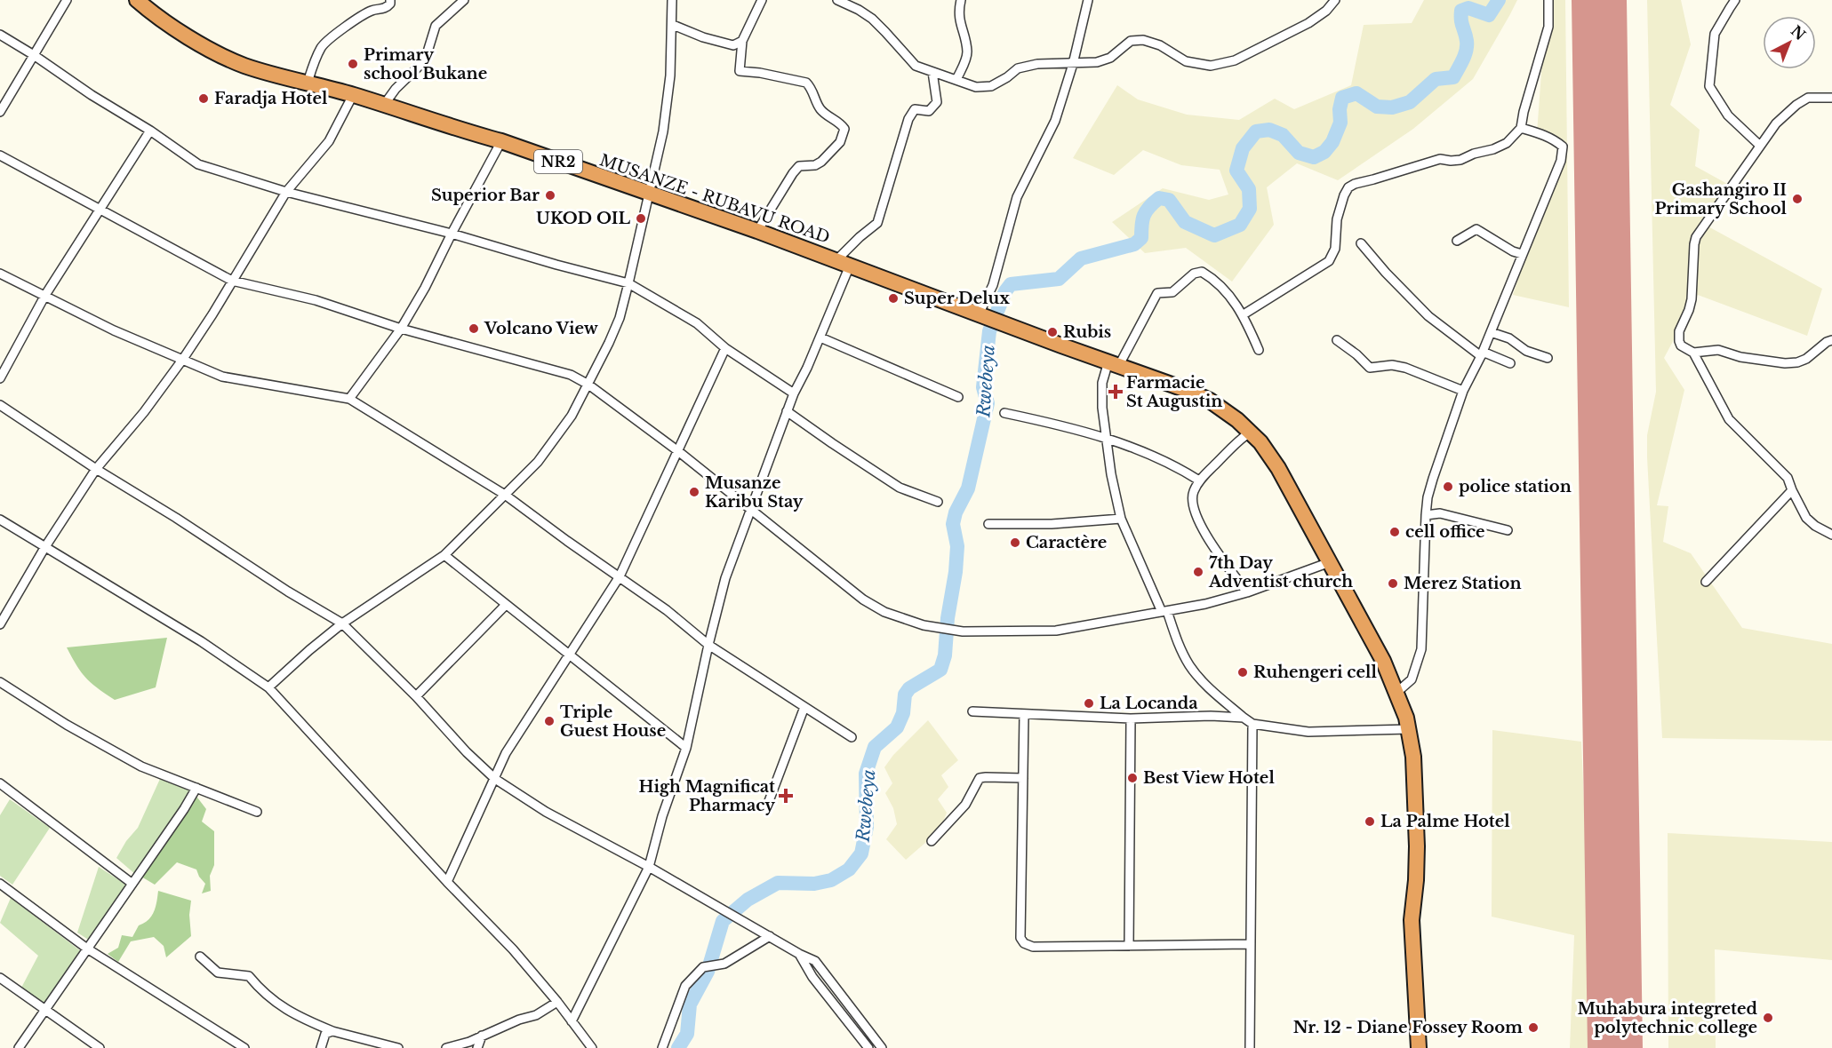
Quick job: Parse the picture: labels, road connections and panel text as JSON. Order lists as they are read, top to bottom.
{
  "streets": {
    "highway": ["NR2", "MUSANZE - RUBAVU ROAD"]
  },
  "crossings": [
    ["NR2", "MUSANZE - RUBAVU ROAD"]
  ],
  "water": ["Rwebeya"],
  "places": {
    "other": [
      "Primary school Bukane",
      "Faradja Hotel",
      "Superior Bar",
      "Gashangiro II Primary School",
      "UKOD OIL",
      "Super Delux",
      "Volcano View",
      "Rubis",
      "police station",
      "Musanze Karibu Stay",
      "cell office",
      "Caractère",
      "7th Day Adventist church",
      "Merez Station",
      "Ruhengeri cell",
      "La Locanda",
      "Triple Guest House",
      "Best View Hotel",
      "La Palme Hotel",
      "Muhabura integreted polytechnic college",
      "Nr. 12 - Diane Fossey Room"
    ],
    "health": ["Farmacie St Augustin", "High Magnificat Pharmacy"]
  },
  "north": "top right"
}
